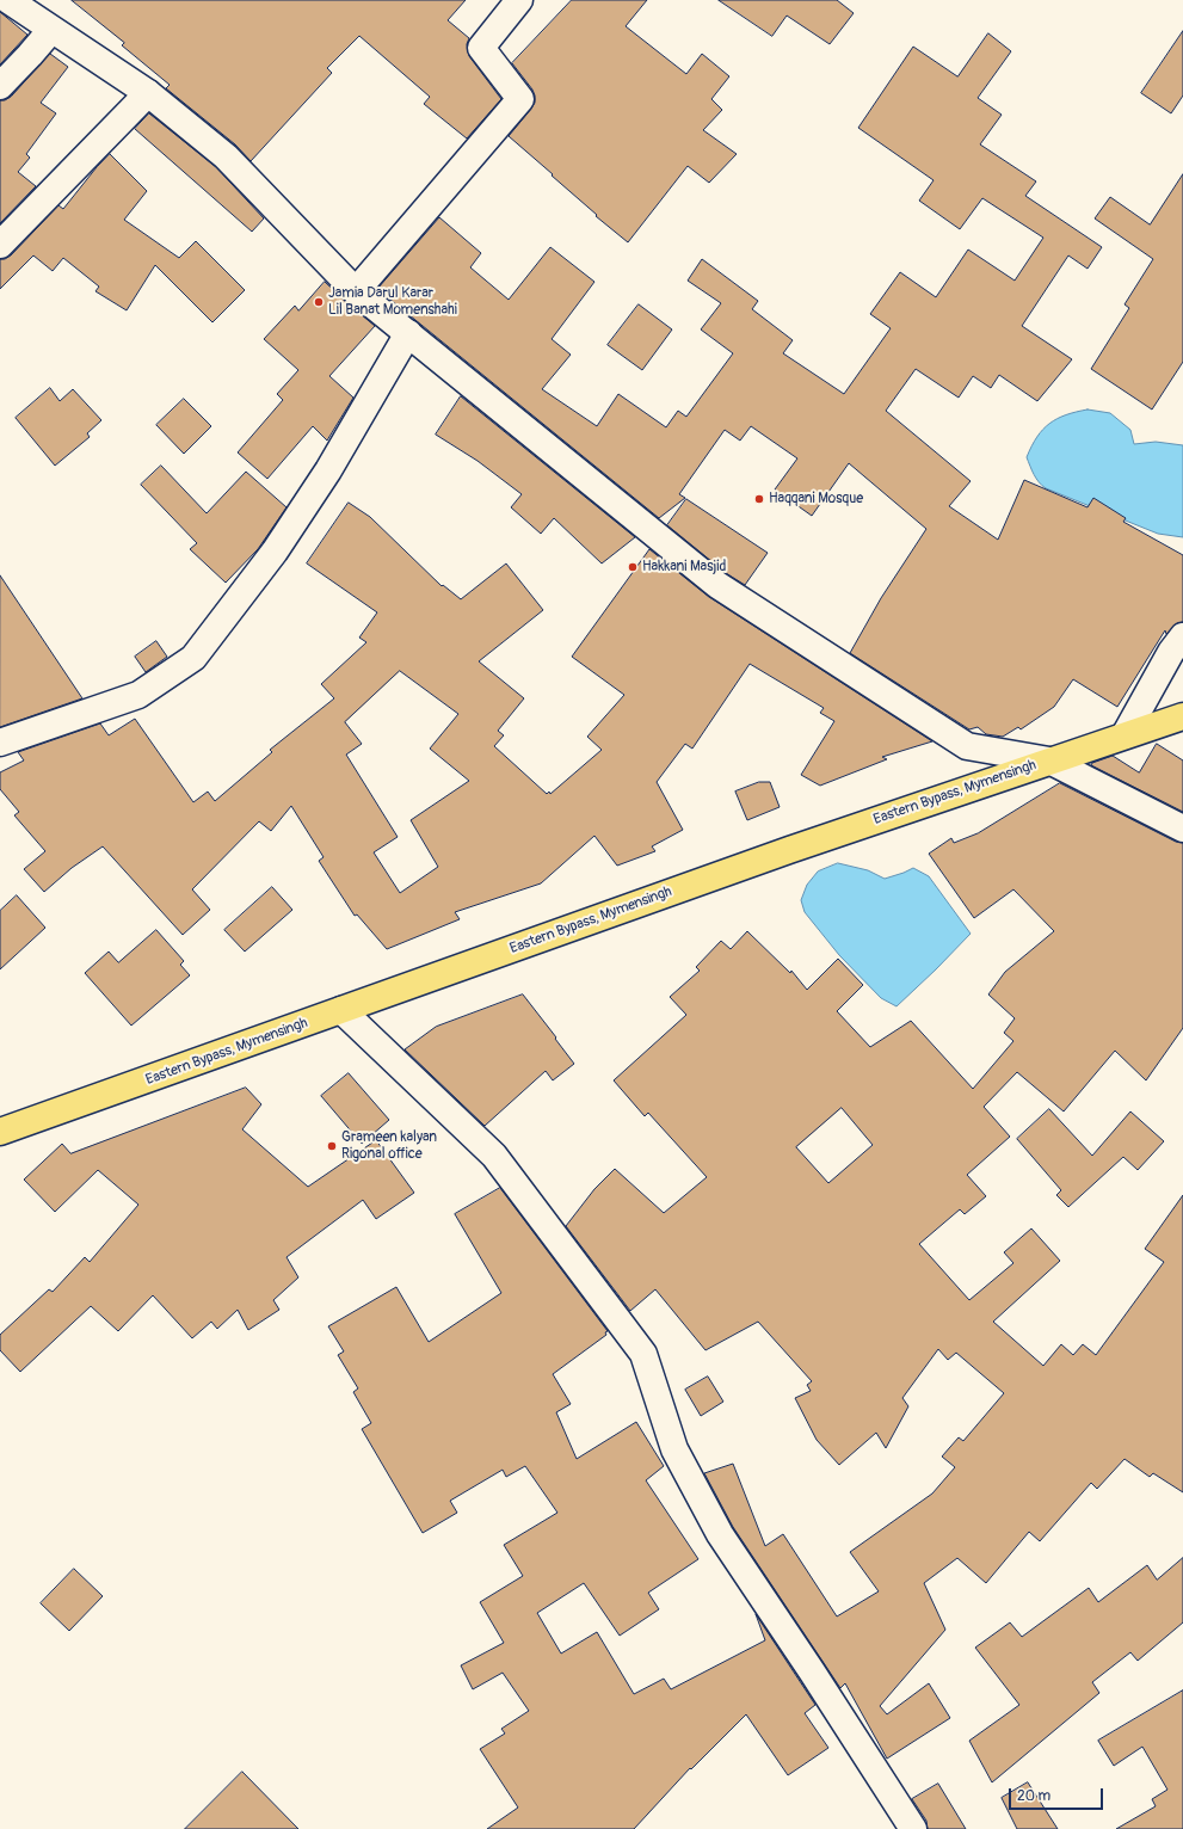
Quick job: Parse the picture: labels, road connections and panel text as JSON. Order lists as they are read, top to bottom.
{
  "streets": {
    "highway": ["Eastern Bypass, Mymensingh"]
  },
  "places": [
    "Jamia Darul Karar Lil Banat Momenshahi",
    "Haqqani Mosque",
    "Hakkani Masjid",
    "Grameen kalyan Rigonal office"
  ],
  "scale_bar": "20 m"
}
